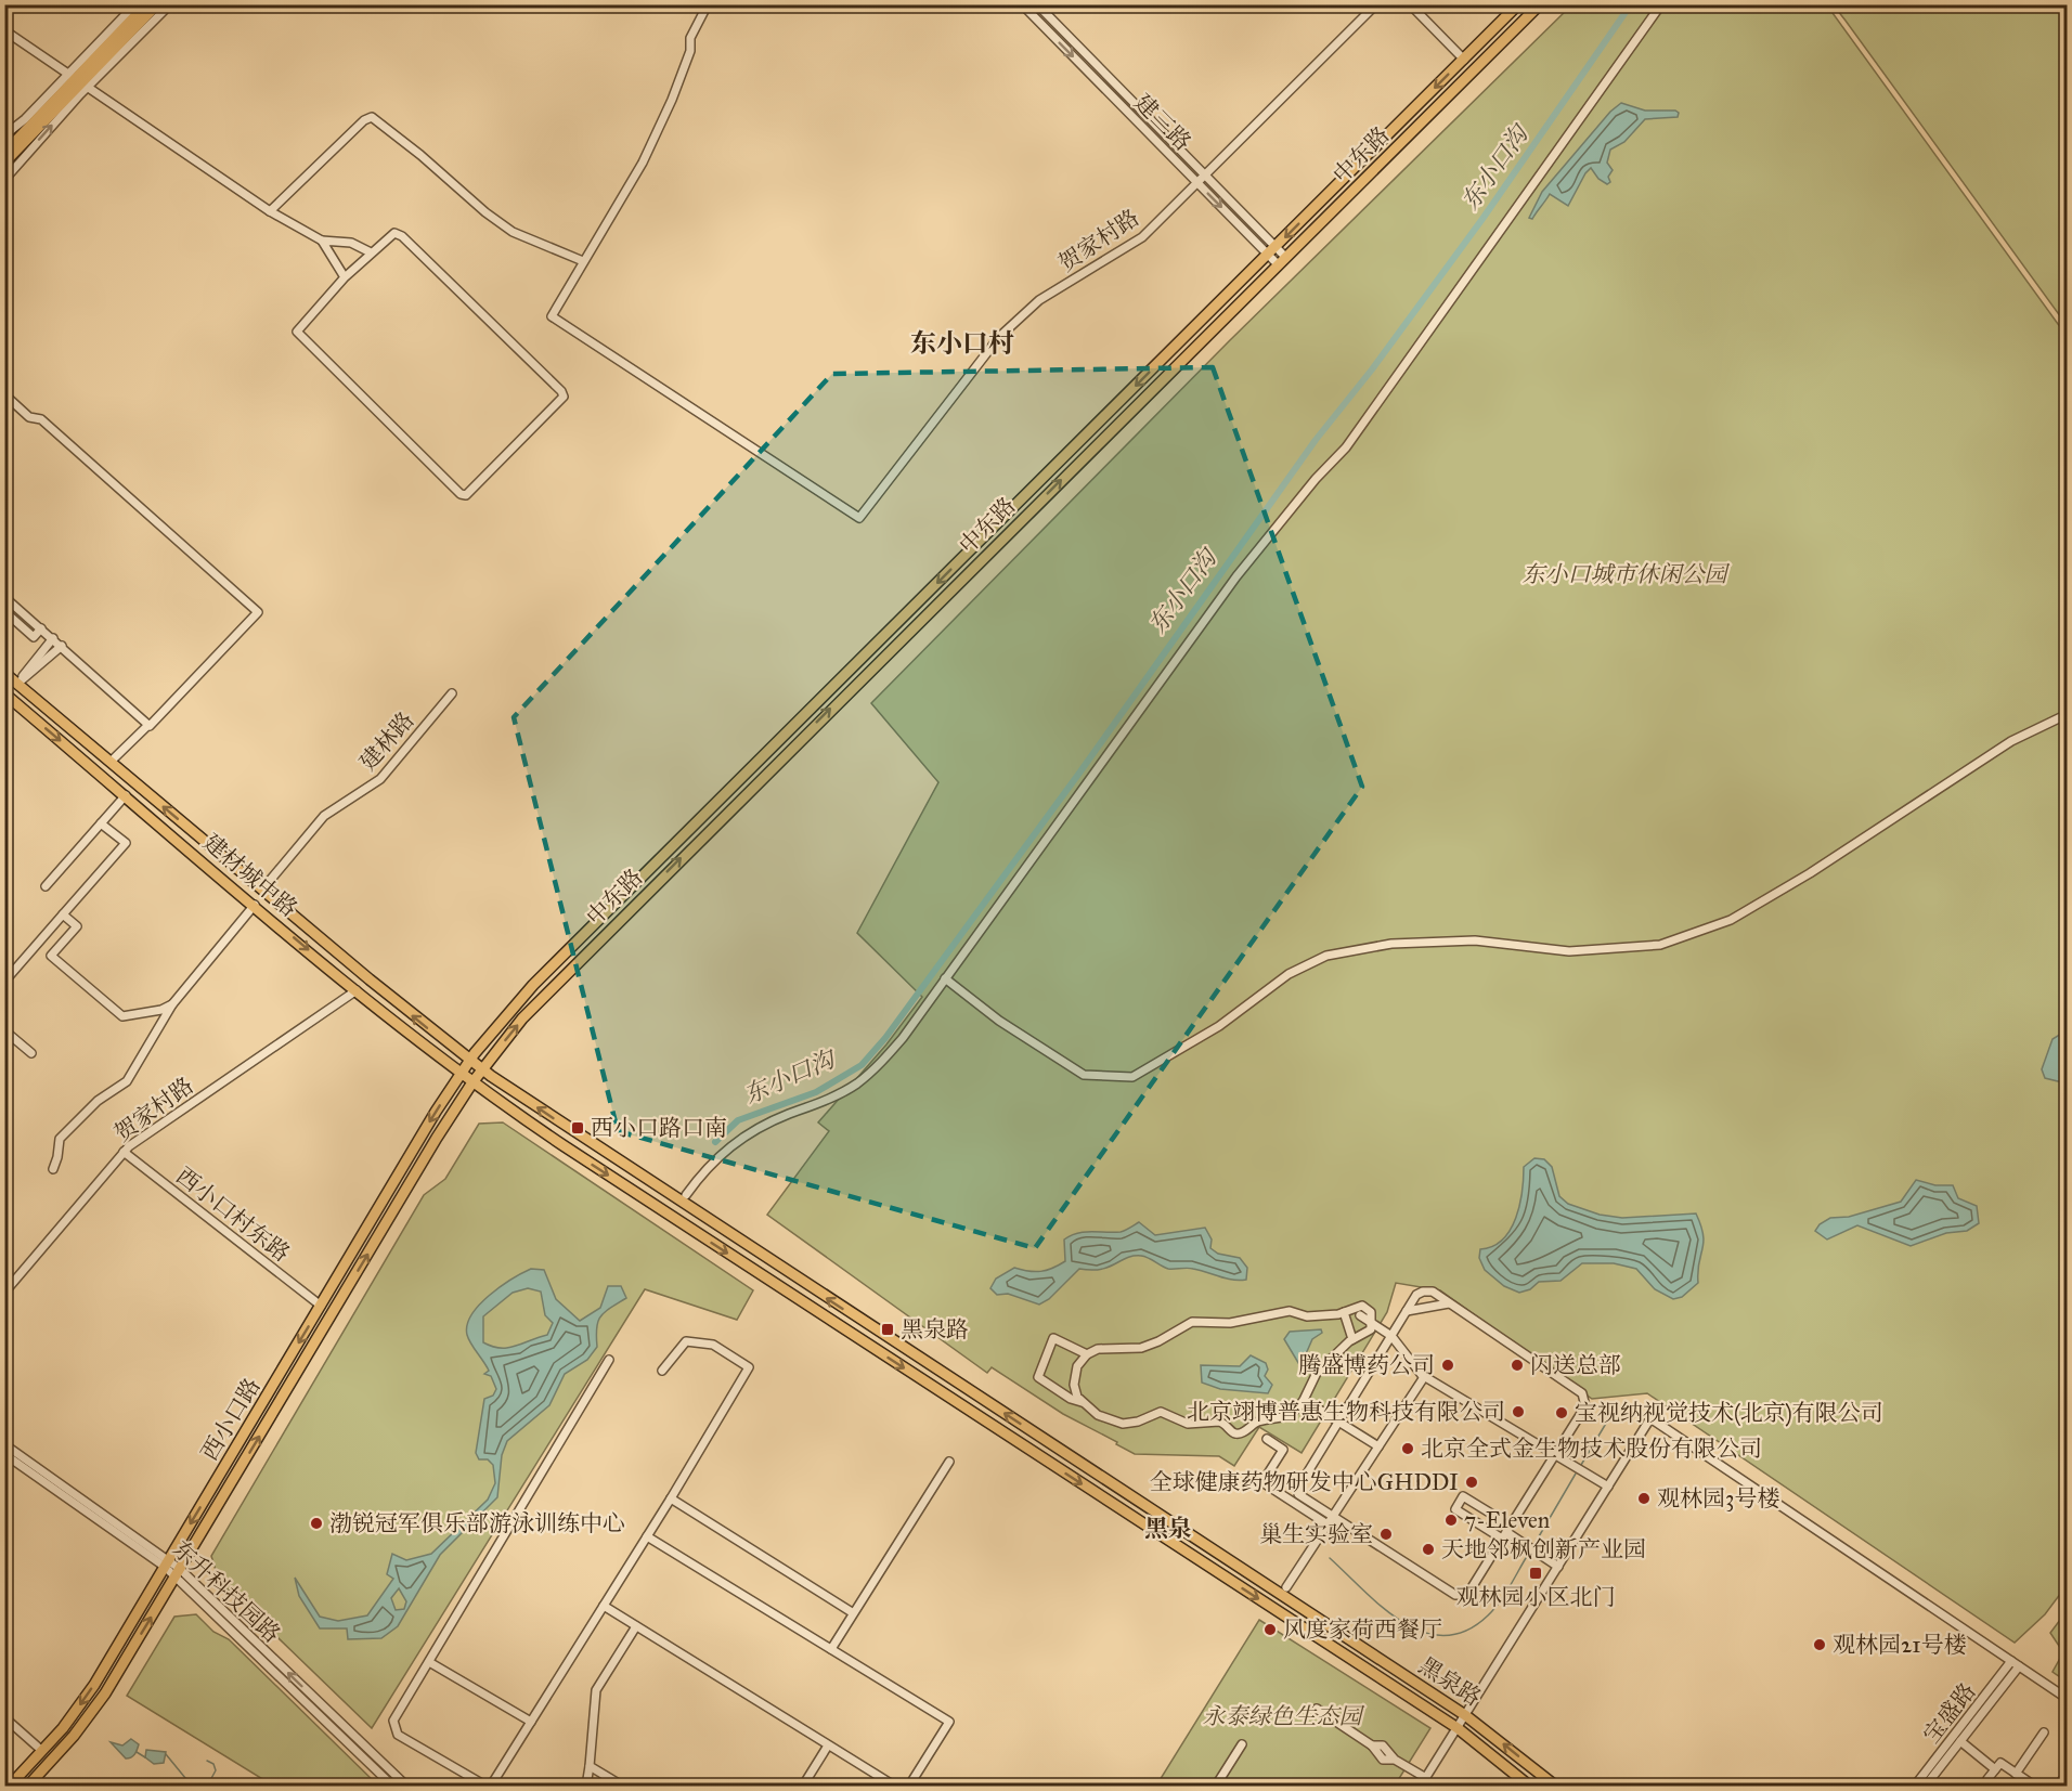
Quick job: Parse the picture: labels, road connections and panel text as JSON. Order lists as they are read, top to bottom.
{
  "streets": {
    "main road": [
      "中东路",
      "建材城中路",
      "西小口路",
      "黑泉路"
    ],
    "street": [
      "建三路",
      "贺家村路",
      "建林路",
      "西小口村东路",
      "东升科技园路",
      "宝盛路"
    ]
  },
  "crossings": [
    ["建三路", "中东路"],
    ["建三路", "贺家村路"],
    ["中东路", "建材城中路"],
    ["中东路", "西小口路"],
    ["中东路", "黑泉路"],
    ["贺家村路", "建材城中路"],
    ["贺家村路", "西小口村东路"],
    ["建林路", "建材城中路"],
    ["建材城中路", "西小口路"],
    ["建材城中路", "黑泉路"],
    ["西小口村东路", "西小口路"],
    ["西小口路", "东升科技园路"],
    ["西小口路", "黑泉路"]
  ],
  "districts": ["东小口村", "黑泉"],
  "water": ["东小口沟"],
  "parks": ["东小口城市休闲公园", "永泰绿色生态园"],
  "places": {
    "transit": ["西小口路口南", "黑泉路", "观林园小区北门"],
    "other": [
      "腾盛博药公司",
      "闪送总部",
      "北京翊博普惠生物科技有限公司",
      "宝视纳视觉技术(北京)有限公司",
      "北京全式金生物技术股份有限公司",
      "全球健康药物研发中心GHDDI",
      "观林园3号楼",
      "7-Eleven",
      "渤锐冠军俱乐部游泳训练中心",
      "巢生实验室",
      "天地邻枫创新产业园",
      "风度家荷西餐厅",
      "观林园21号楼"
    ]
  }
}
